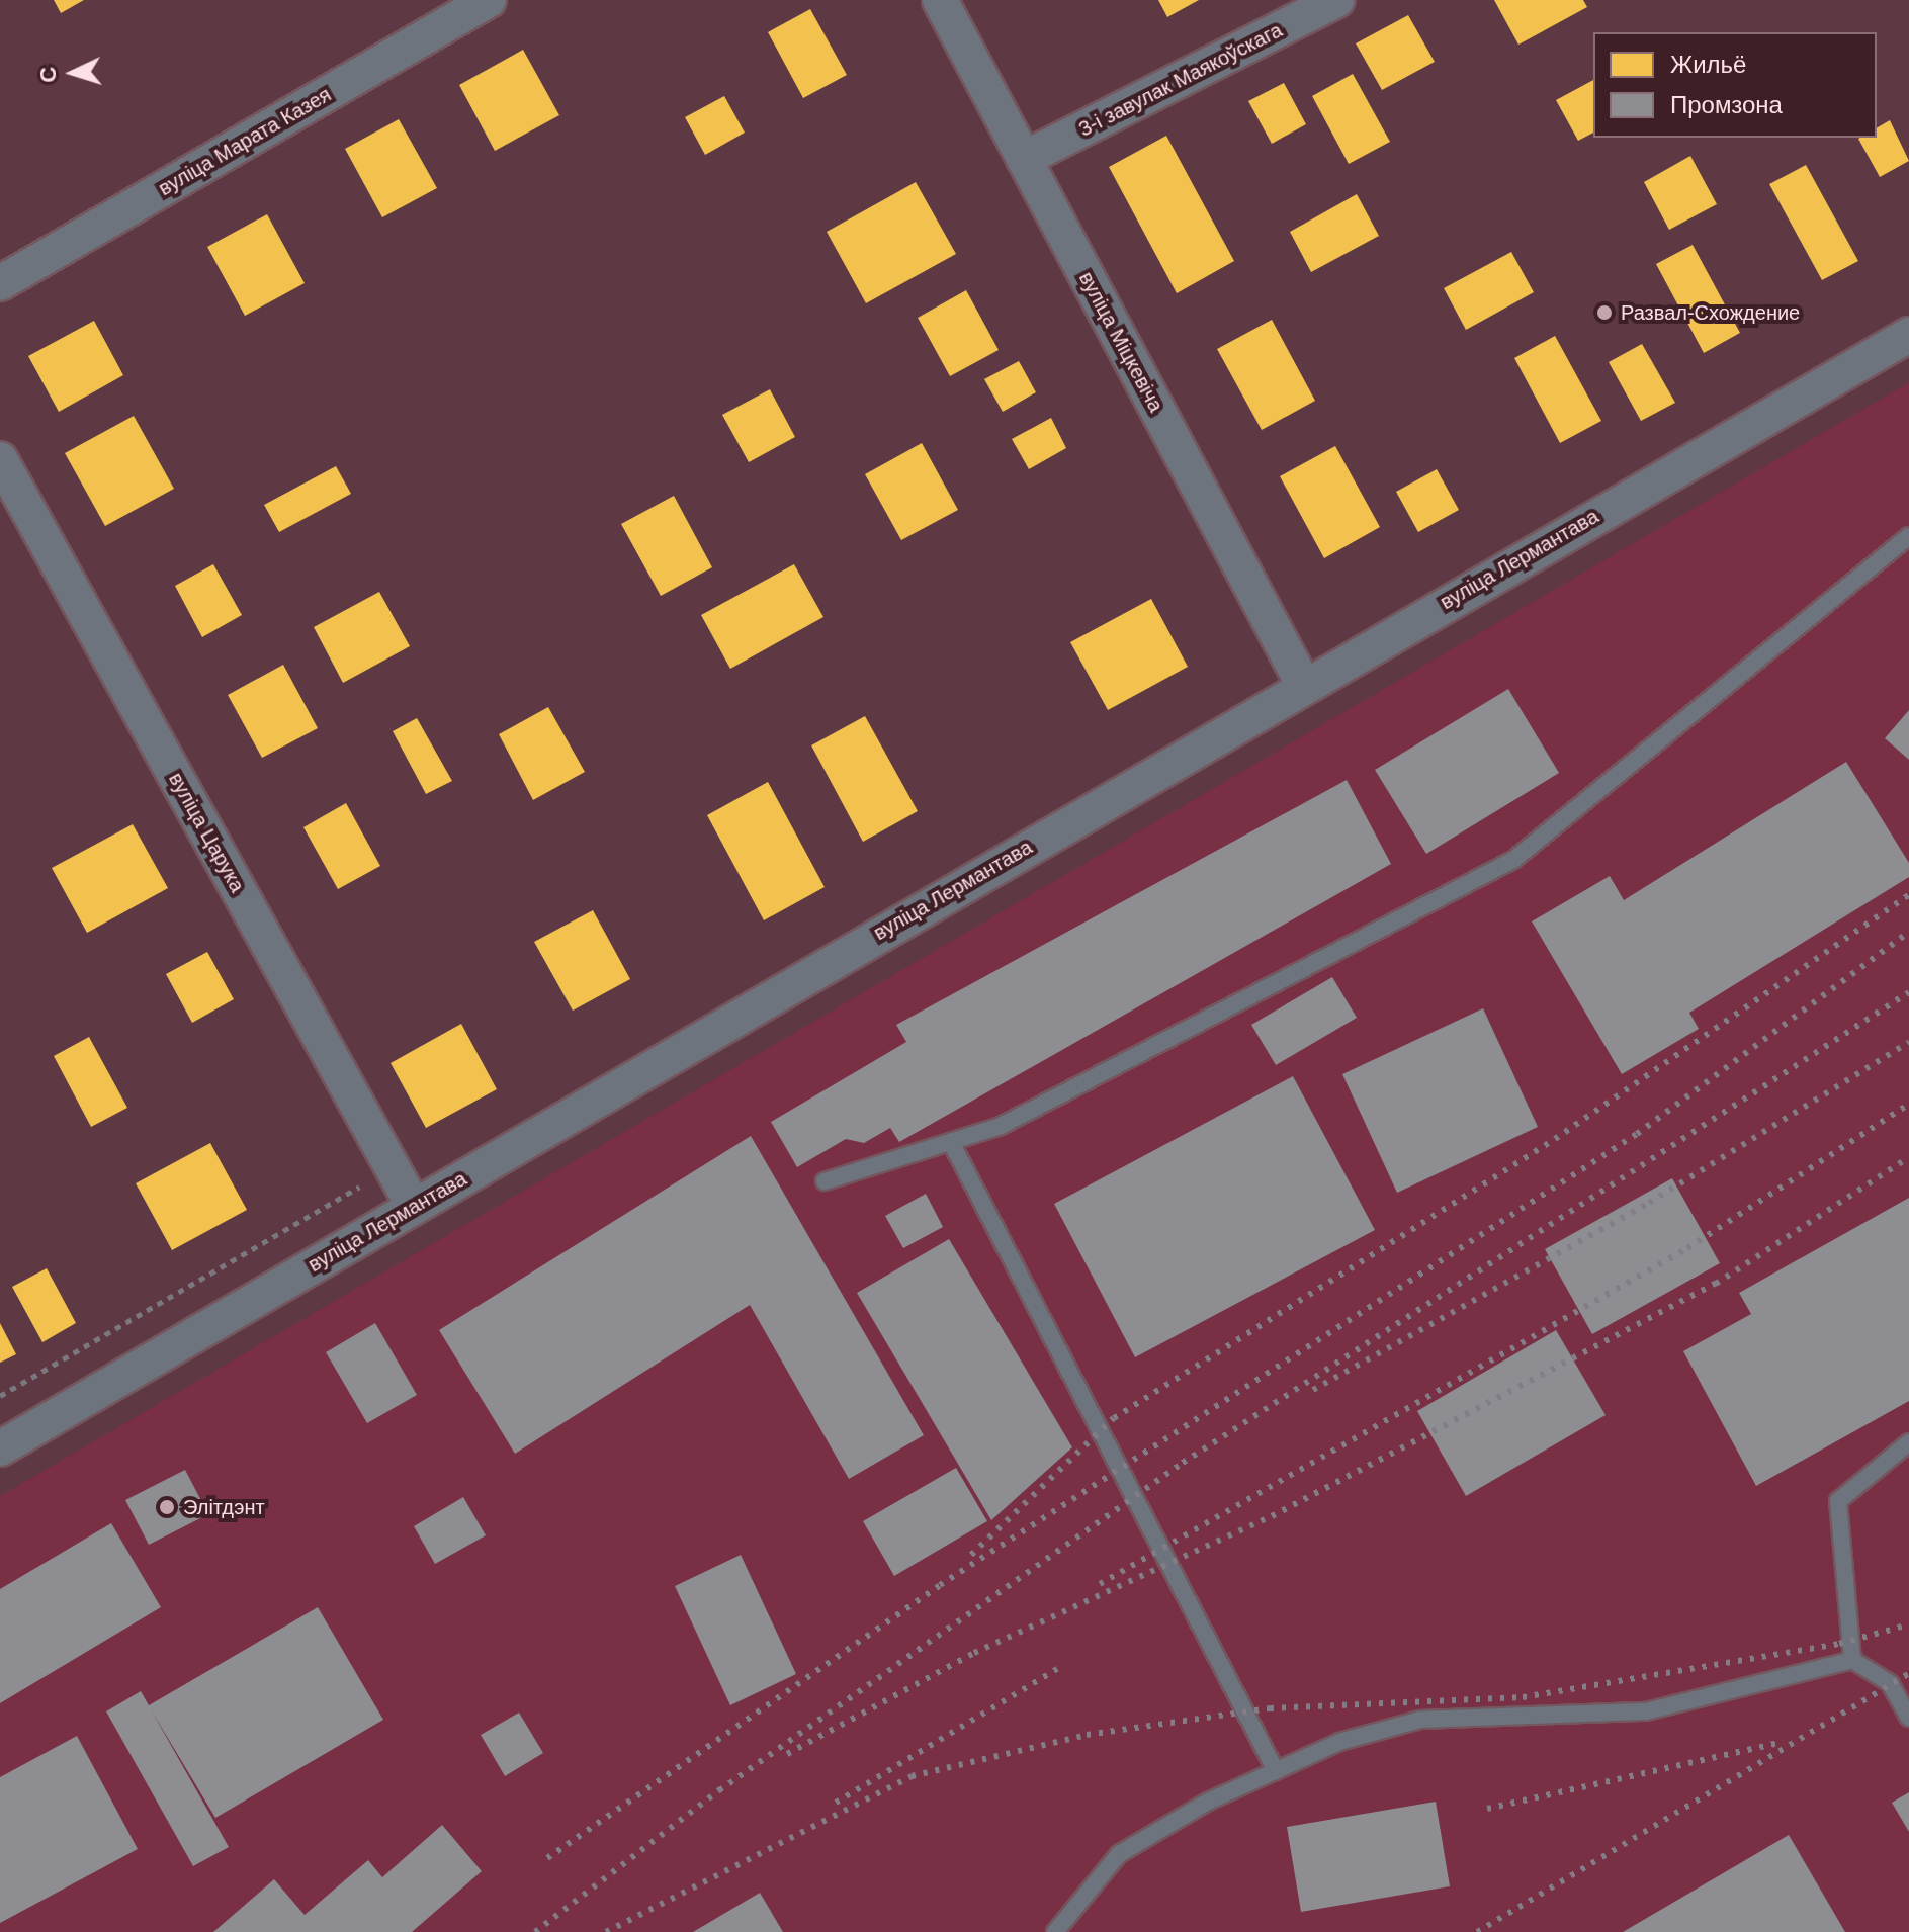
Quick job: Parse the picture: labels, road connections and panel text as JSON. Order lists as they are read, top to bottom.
{
  "streets": {
    "street": [
      "3-і завулак Маякоўскага",
      "вуліца Марата Казея",
      "вуліца Міцкевіча",
      "вуліца Лермантава",
      "вуліца Царука"
    ]
  },
  "crossings": [
    ["3-і завулак Маякоўскага", "вуліца Міцкевіча"],
    ["вуліца Міцкевіча", "вуліца Лермантава"],
    ["вуліца Лермантава", "вуліца Царука"]
  ],
  "places": ["Развал-Схождение", "Элітдэнт"],
  "legend": ["Жильё", "Промзона"],
  "north": "left"
}
